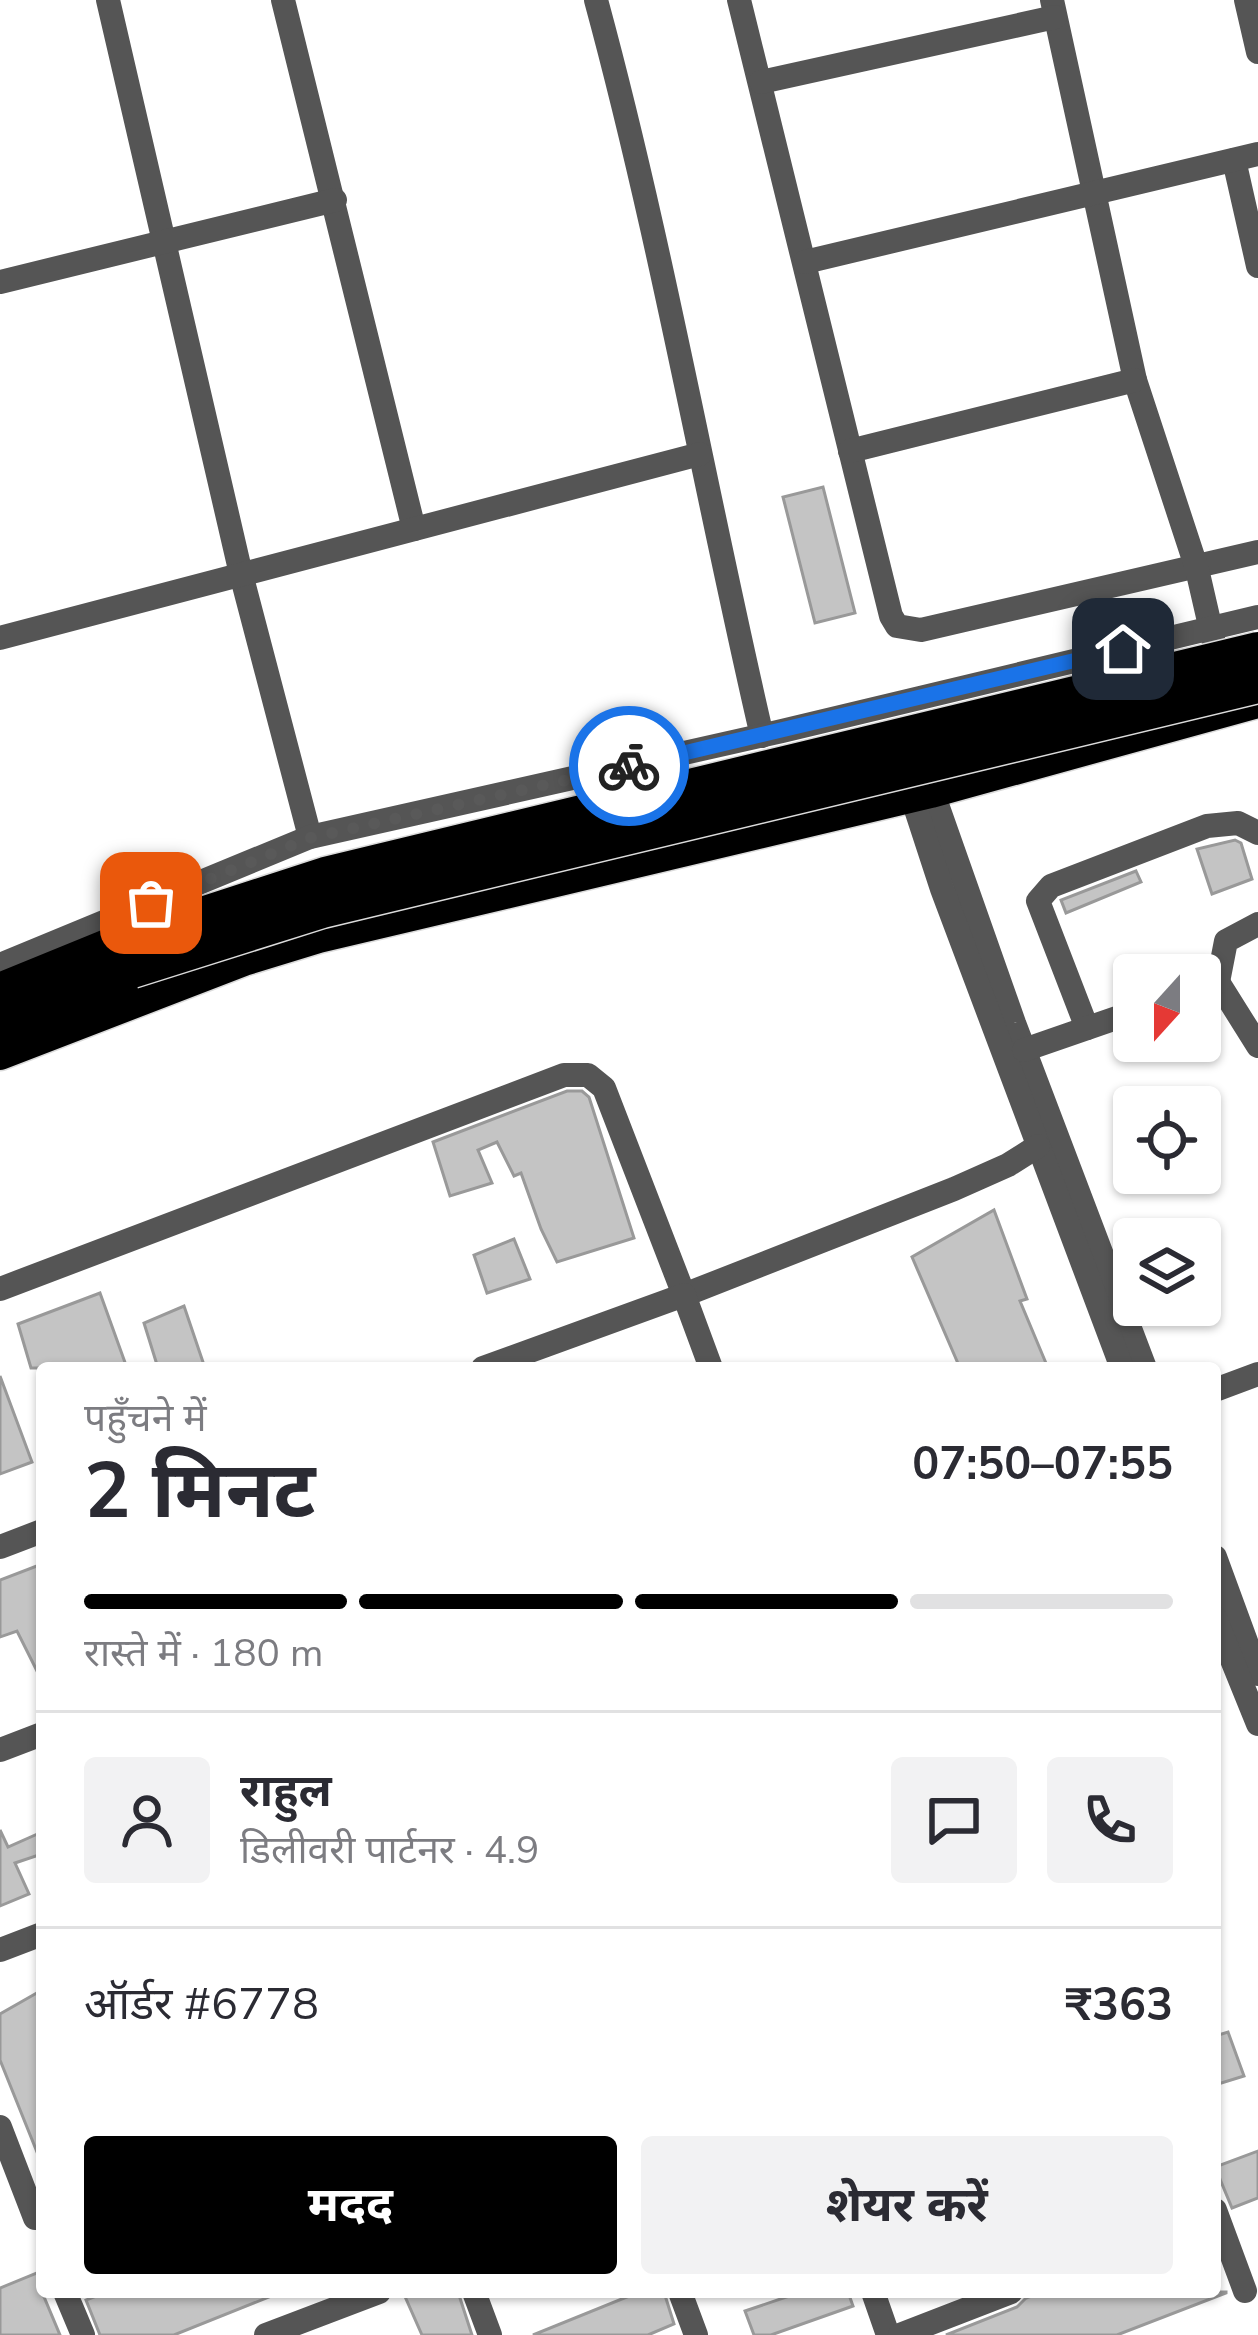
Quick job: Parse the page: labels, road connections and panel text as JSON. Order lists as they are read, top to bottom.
{
  "north": "bottom",
  "page": {
    "heading": ["2 मिनट", "पहुँचने में", "07:50–07:55"],
    "panel": [
      "राहुल",
      "डिलीवरी पार्टनर · 4.9",
      "ऑर्डर #6778",
      "₹363"
    ],
    "bar": "रास्ते में · 180 m",
    "buttons": ["मदद", "शेयर करें"]
  }
}
